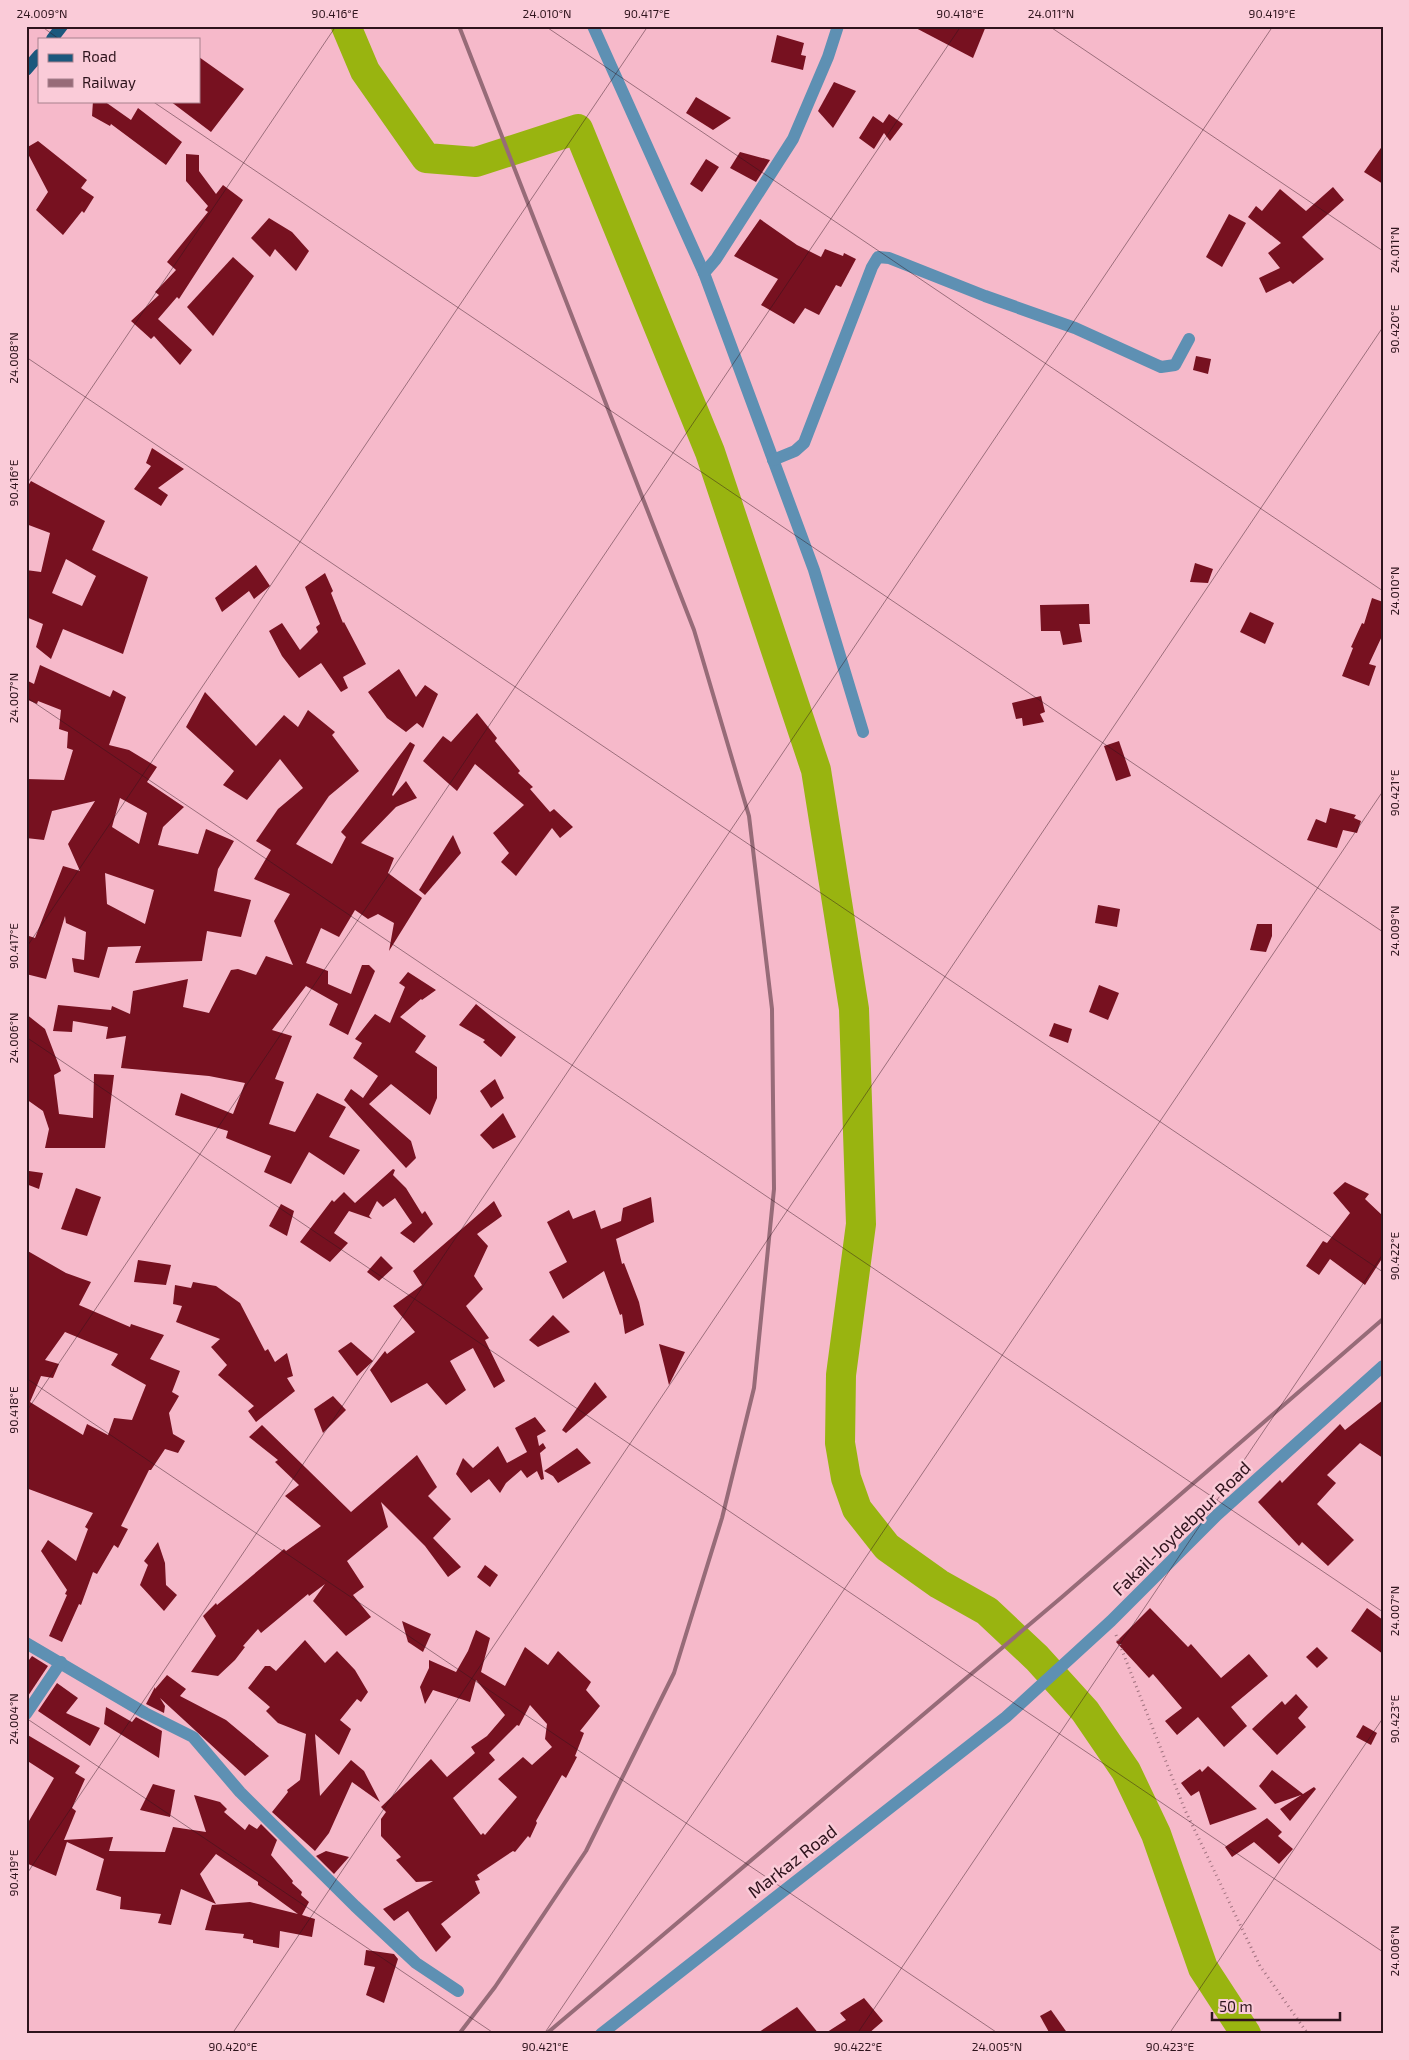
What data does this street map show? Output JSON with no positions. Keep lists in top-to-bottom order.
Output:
{
  "streets": {
    "street": ["Fakail-Joydebpur Road", "Markaz Road"]
  },
  "crossings": [
    ["Fakail-Joydebpur Road", "Markaz Road"]
  ],
  "legend": ["Road", "Railway"],
  "scale_bar": "50 m",
  "coordinates": [
    "24.009°N",
    "90.416°E",
    "24.010°N",
    "90.417°E",
    "90.418°E",
    "24.011°N",
    "90.419°E",
    "90.420°E",
    "24.008°N",
    "24.007°N",
    "90.421°E",
    "24.006°N",
    "90.422°E",
    "24.004°N",
    "90.423°E",
    "24.005°N"
  ]
}
